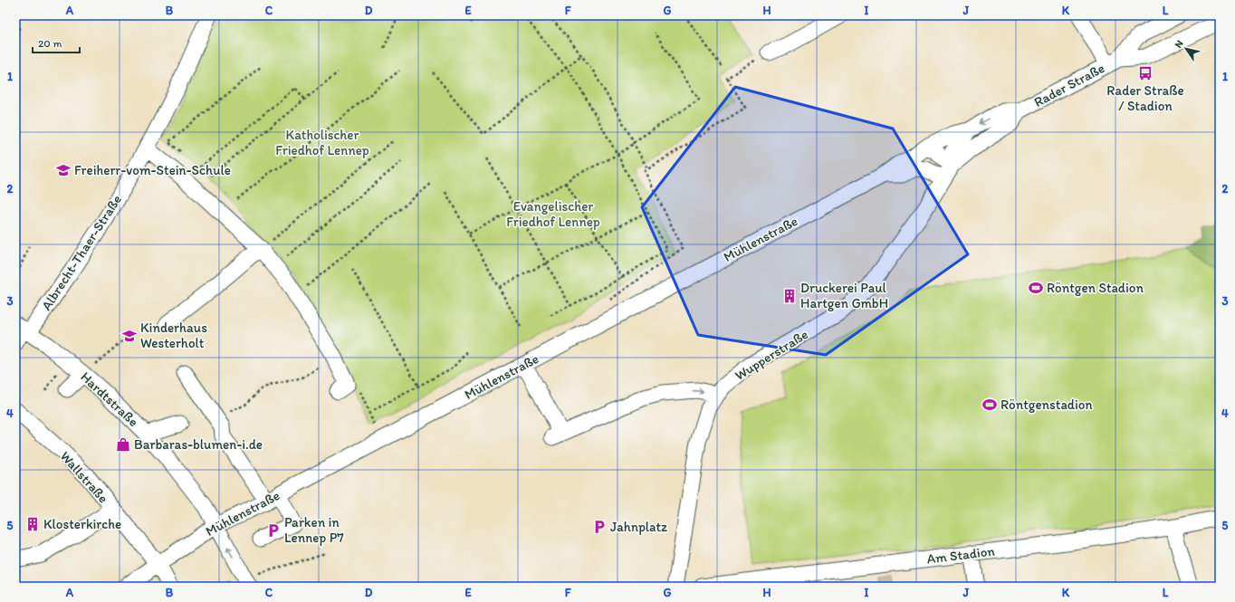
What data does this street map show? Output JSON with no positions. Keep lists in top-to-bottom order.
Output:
{
  "streets": {
    "street": [
      "Rader Straße",
      "Mühlenstraße",
      "Albrecht-Thaer-Straße",
      "Wupperstraße",
      "Hardtstraße",
      "Wallstraße",
      "Am Stadion"
    ]
  },
  "crossings": [
    ["Rader Straße", "Mühlenstraße"],
    ["Rader Straße", "Wupperstraße"],
    ["Mühlenstraße", "Wupperstraße"],
    ["Mühlenstraße", "Hardtstraße"],
    ["Mühlenstraße", "Wallstraße"],
    ["Albrecht-Thaer-Straße", "Hardtstraße"]
  ],
  "parks": ["Katholischer Friedhof Lennep", "Evangelischer Friedhof Lennep"],
  "places": {
    "bus stop": ["Rader Straße / Stadion"],
    "school or university": ["Freiherr-vom-Stein-Schule", "Kinderhaus Westerholt"],
    "sports": ["Röntgen Stadion", "Röntgenstadion"],
    "building": ["Druckerei Paul Hartgen GmbH", "Klosterkirche"],
    "shop": ["Barbaras-blumen-i.de"],
    "parking": ["Jahnplatz", "Parken in Lennep P7"]
  },
  "scale_bar": "20 m",
  "north": "top left",
  "grid": {
    "columns": [
      "A",
      "B",
      "C",
      "D",
      "E",
      "F",
      "G",
      "H",
      "I",
      "J",
      "K",
      "L"
    ],
    "rows": [
      "1",
      "2",
      "3",
      "4",
      "5"
    ]
  }
}
